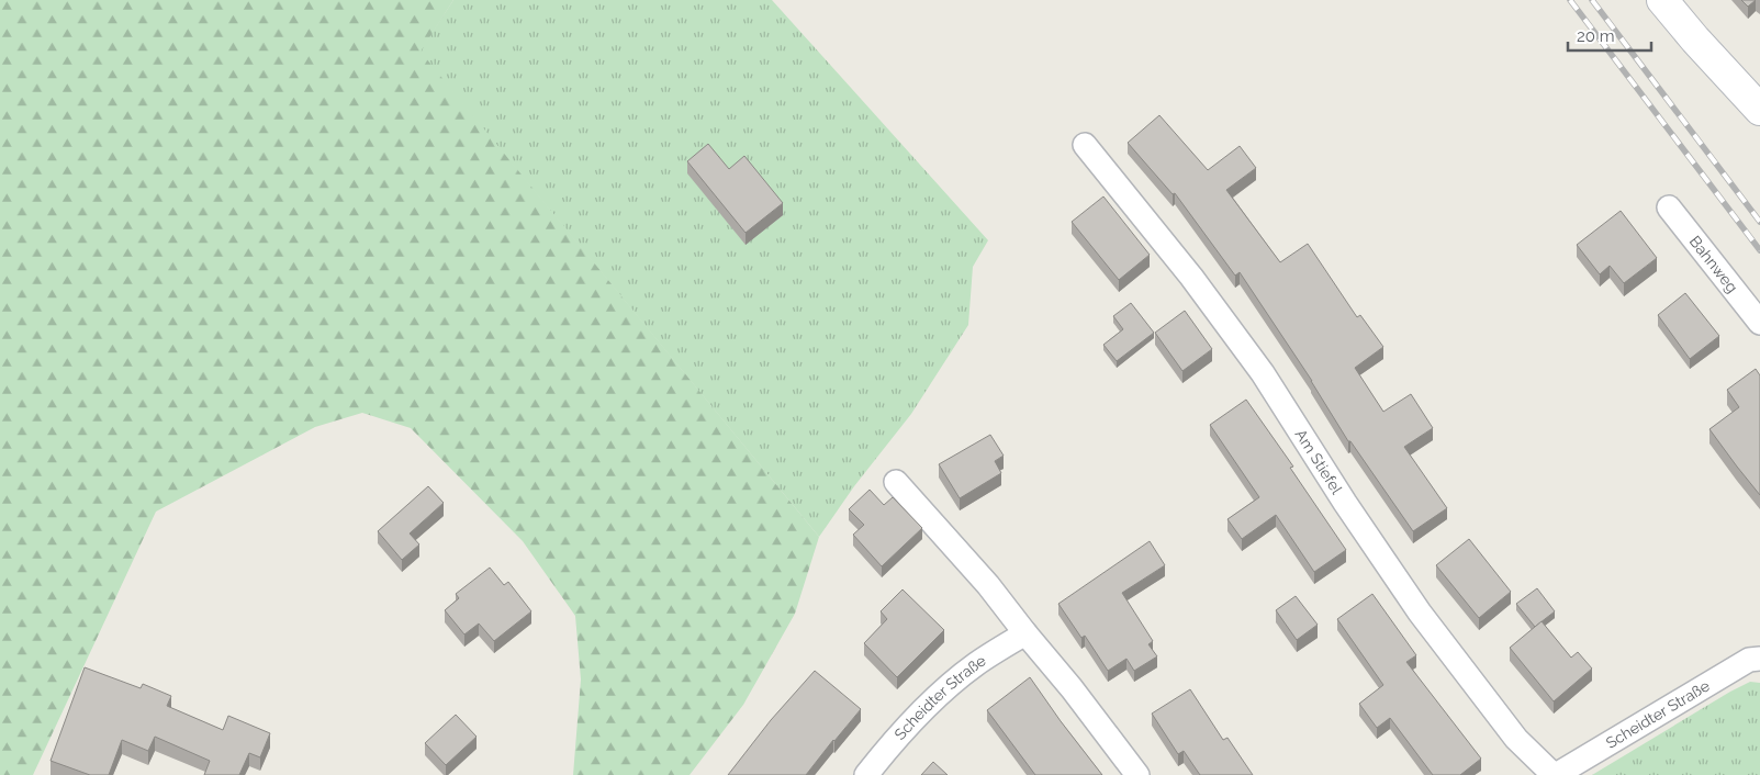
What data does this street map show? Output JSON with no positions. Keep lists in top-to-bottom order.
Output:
{
  "streets": {
    "street": ["Bahnweg", "Am Stiefel", "Scheidter Straße"]
  },
  "crossings": [
    ["Am Stiefel", "Scheidter Straße"]
  ],
  "scale_bar": "20 m"
}
